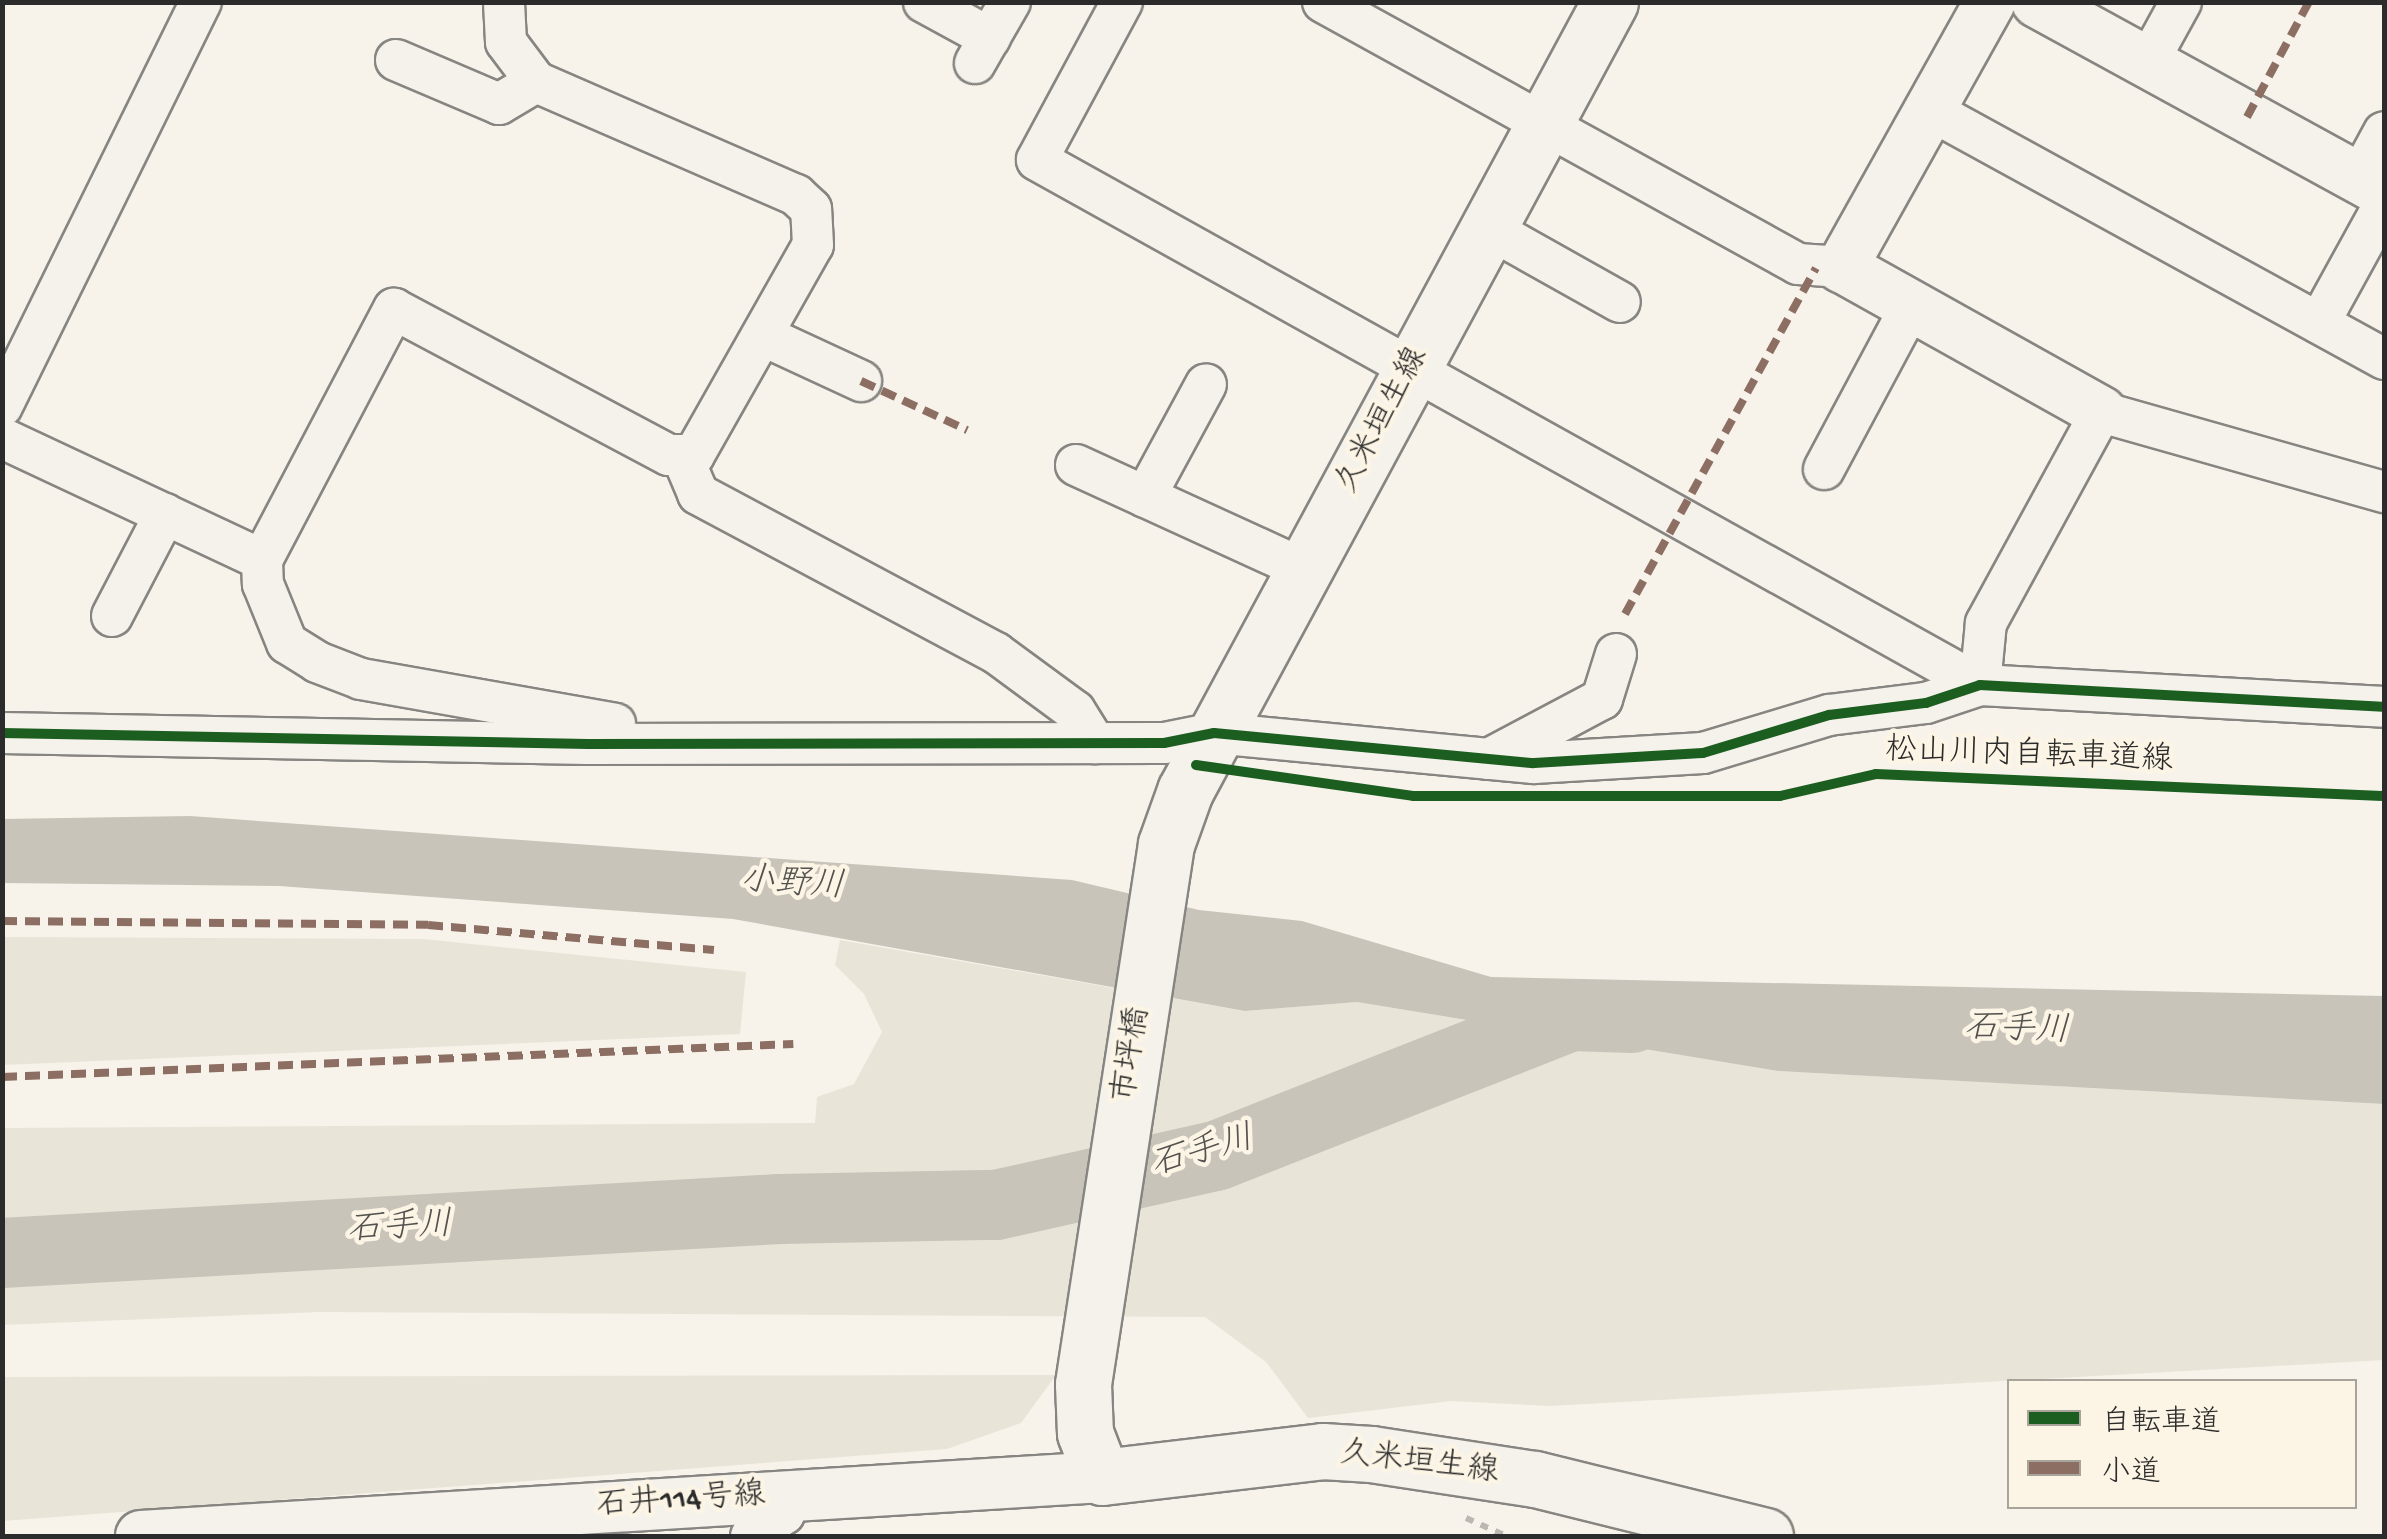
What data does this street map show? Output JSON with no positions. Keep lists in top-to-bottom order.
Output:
{
  "streets": {
    "main road": ["久米垣生線", "市坪橋"],
    "street": ["石井114号線"],
    "cycle path": ["松山川内自転車道線"]
  },
  "crossings": [
    ["久米垣生線", "市坪橋"],
    ["久米垣生線", "石井114号線"],
    ["市坪橋", "石井114号線"]
  ],
  "water": ["小野川", "石手川"],
  "legend": ["自転車道", "小道"]
}
